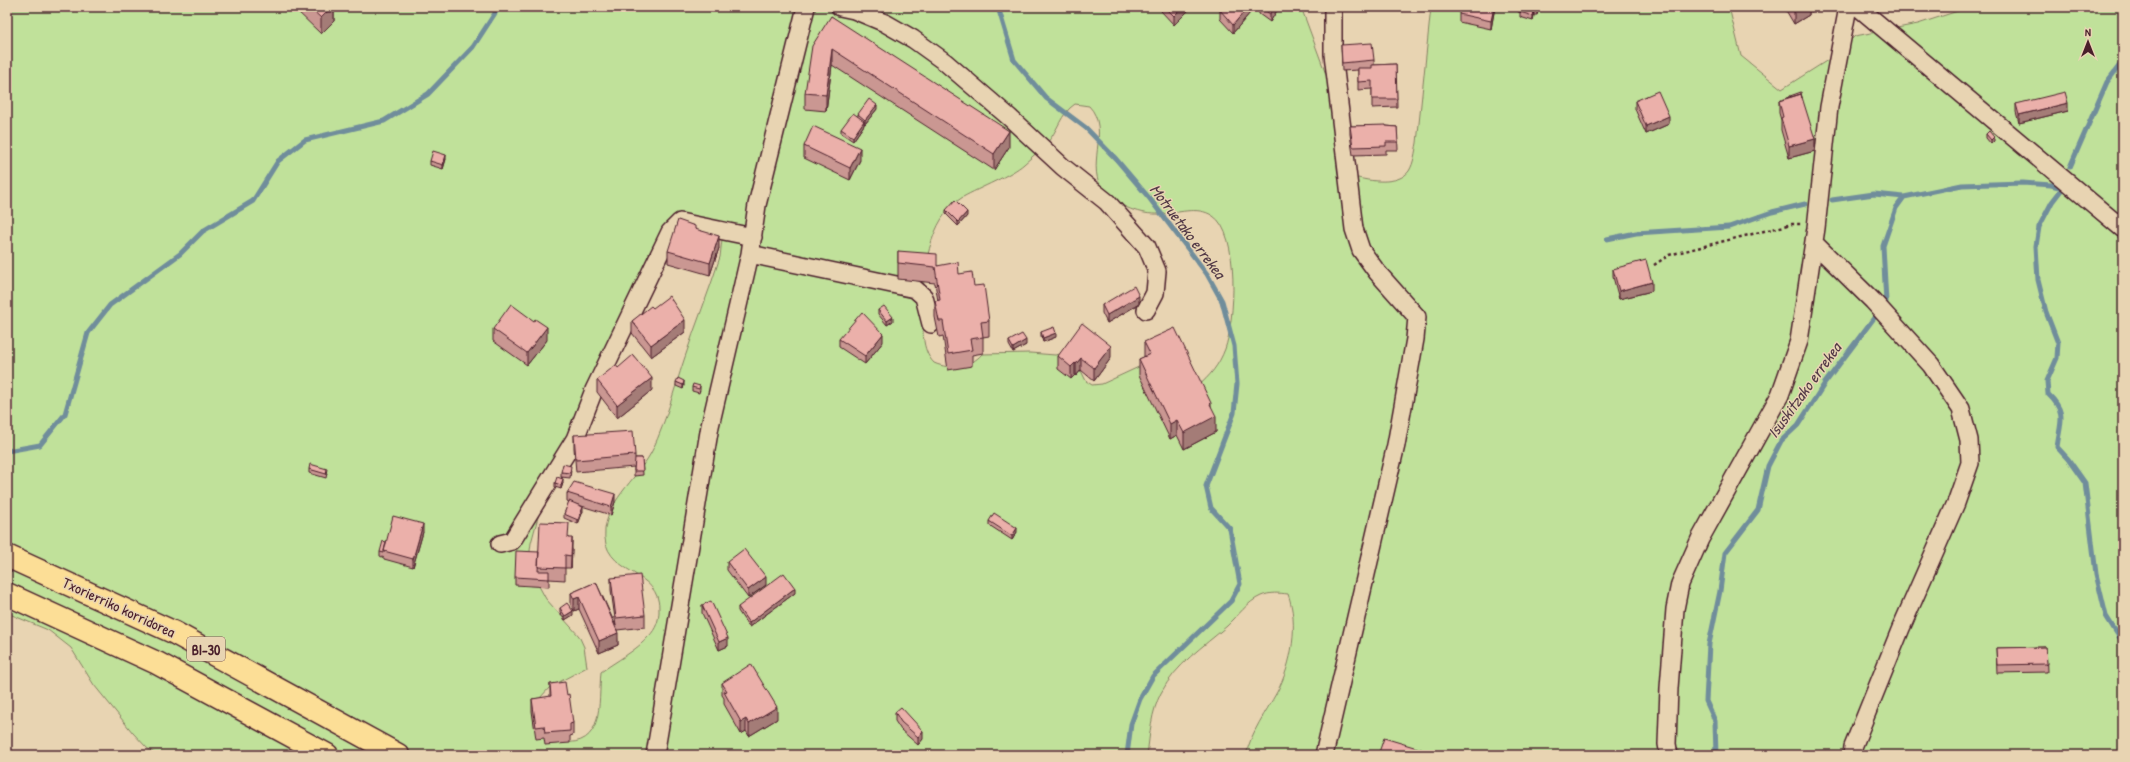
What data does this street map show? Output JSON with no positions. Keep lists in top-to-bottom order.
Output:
{
  "streets": {
    "highway": ["Txorierriko korridorea", "BI-30"]
  },
  "water": ["Motruetako errekea", "Isuskitzako errekea"],
  "north": "top"
}
